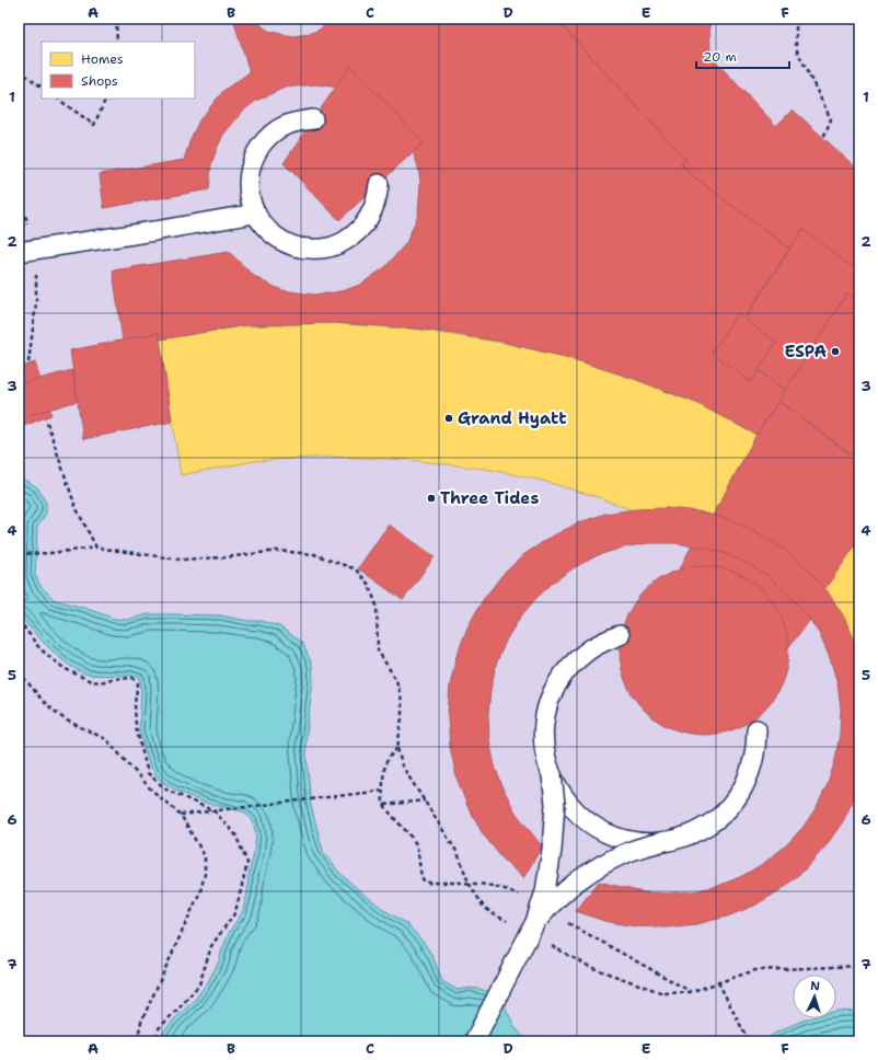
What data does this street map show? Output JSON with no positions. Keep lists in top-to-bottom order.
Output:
{
  "places": ["ESPA", "Grand Hyatt", "Three Tides"],
  "legend": ["Homes", "Shops"],
  "scale_bar": "20 m",
  "north": "top",
  "grid": {
    "columns": [
      "A",
      "B",
      "C",
      "D",
      "E",
      "F"
    ],
    "rows": [
      "1",
      "2",
      "3",
      "4",
      "5",
      "6",
      "7"
    ]
  }
}
